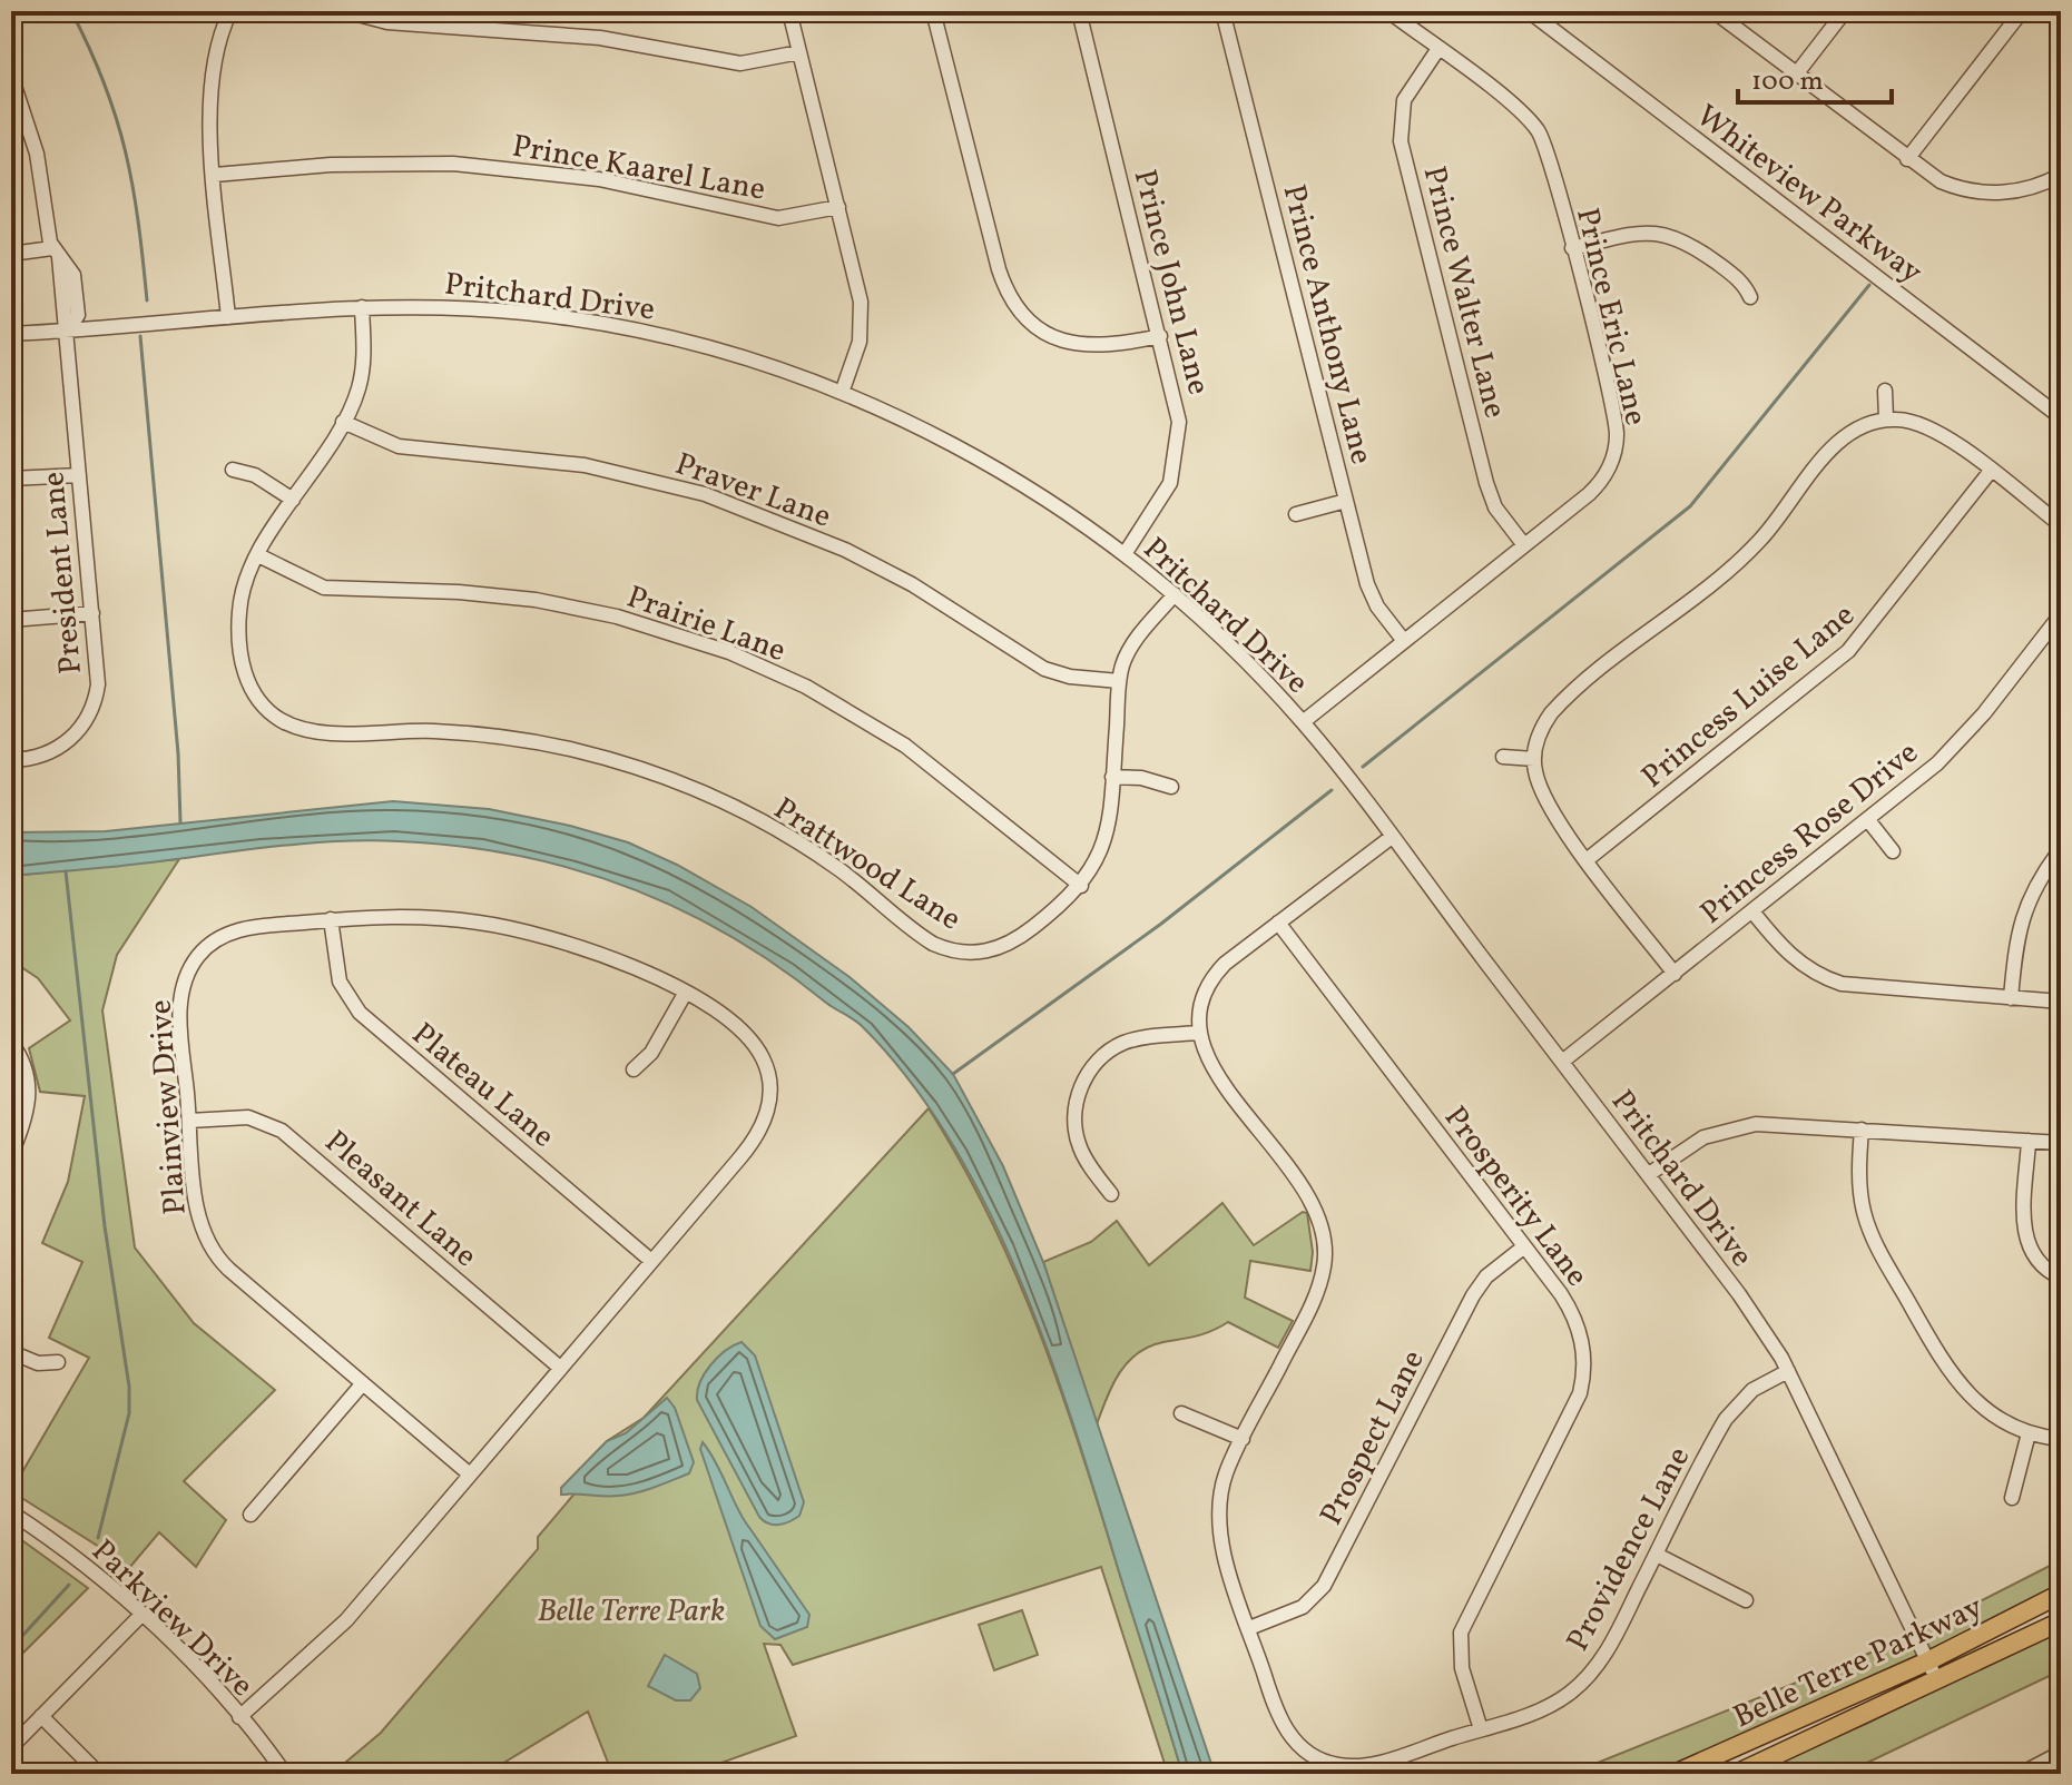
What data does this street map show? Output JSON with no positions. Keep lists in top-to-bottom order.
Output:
{
  "streets": {
    "main road": ["Belle Terre Parkway"],
    "street": [
      "Prince Kaarel Lane",
      "Whiteview Parkway",
      "Prince John Lane",
      "Prince Walter Lane",
      "Pritchard Drive",
      "Prince Eric Lane",
      "Prince Anthony Lane",
      "Praver Lane",
      "President Lane",
      "Prairie Lane",
      "Princess Luise Lane",
      "Princess Rose Drive",
      "Prattwood Lane",
      "Plateau Lane",
      "Plainview Drive",
      "Prosperity Lane",
      "Pleasant Lane",
      "Prospect Lane",
      "Providence Lane",
      "Parkview Drive"
    ]
  },
  "crossings": [
    ["Prince John Lane", "Pritchard Drive"],
    ["Prince Walter Lane", "Prince Eric Lane"],
    ["Pritchard Drive", "Prince Eric Lane"],
    ["Pritchard Drive", "President Lane"],
    ["Pritchard Drive", "Princess Rose Drive"],
    ["Pritchard Drive", "Prattwood Lane"],
    ["Pritchard Drive", "Providence Lane"],
    ["Pritchard Drive", "Belle Terre Parkway"],
    ["Prince Eric Lane", "Prince Anthony Lane"],
    ["Praver Lane", "Prattwood Lane"],
    ["Prairie Lane", "Prattwood Lane"],
    ["Plateau Lane", "Plainview Drive"],
    ["Plainview Drive", "Pleasant Lane"],
    ["Plainview Drive", "Parkview Drive"],
    ["Prosperity Lane", "Prospect Lane"],
    ["Prosperity Lane", "Providence Lane"],
    ["Prospect Lane", "Providence Lane"]
  ],
  "parks": ["Belle Terre Park"],
  "scale_bar": "100 m"
}
